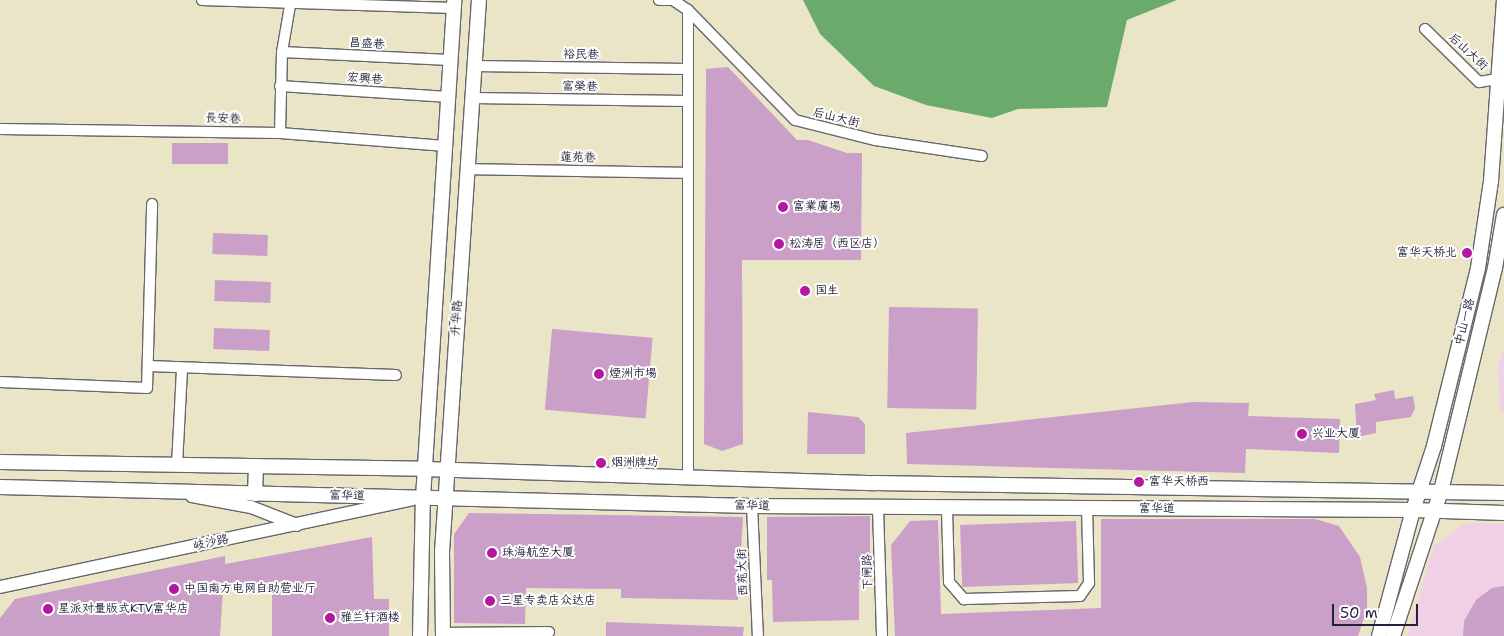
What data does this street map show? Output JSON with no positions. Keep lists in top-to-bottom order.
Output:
{
  "streets": {
    "main road": ["升华路", "中山一路", "富华道"],
    "street": [
      "昌盛巷",
      "后山大街",
      "裕民巷",
      "宏興巷",
      "富榮巷",
      "長安巷",
      "蓮苑巷",
      "岐沙路",
      "西苑大街",
      "下闸路"
    ]
  },
  "crossings": [
    ["昌盛巷", "升华路"],
    ["后山大街", "中山一路"],
    ["裕民巷", "升华路"],
    ["宏興巷", "升华路"],
    ["富榮巷", "升华路"],
    ["長安巷", "升华路"],
    ["蓮苑巷", "升华路"],
    ["升华路", "富华道"],
    ["升华路", "岐沙路"],
    ["中山一路", "富华道"],
    ["富华道", "岐沙路"],
    ["富华道", "西苑大街"],
    ["富华道", "下闸路"]
  ],
  "places": [
    "富業廣場",
    "松涛居（西区店）",
    "富华天桥北",
    "国生",
    "煙洲市場",
    "兴业大厦",
    "烟洲牌坊",
    "富华天桥西",
    "珠海航空大厦",
    "中国南方电网自助营业厅",
    "三星专卖店众达店",
    "星派对量版式KTV富华店",
    "雅兰轩酒楼"
  ],
  "scale_bar": "50 m"
}
